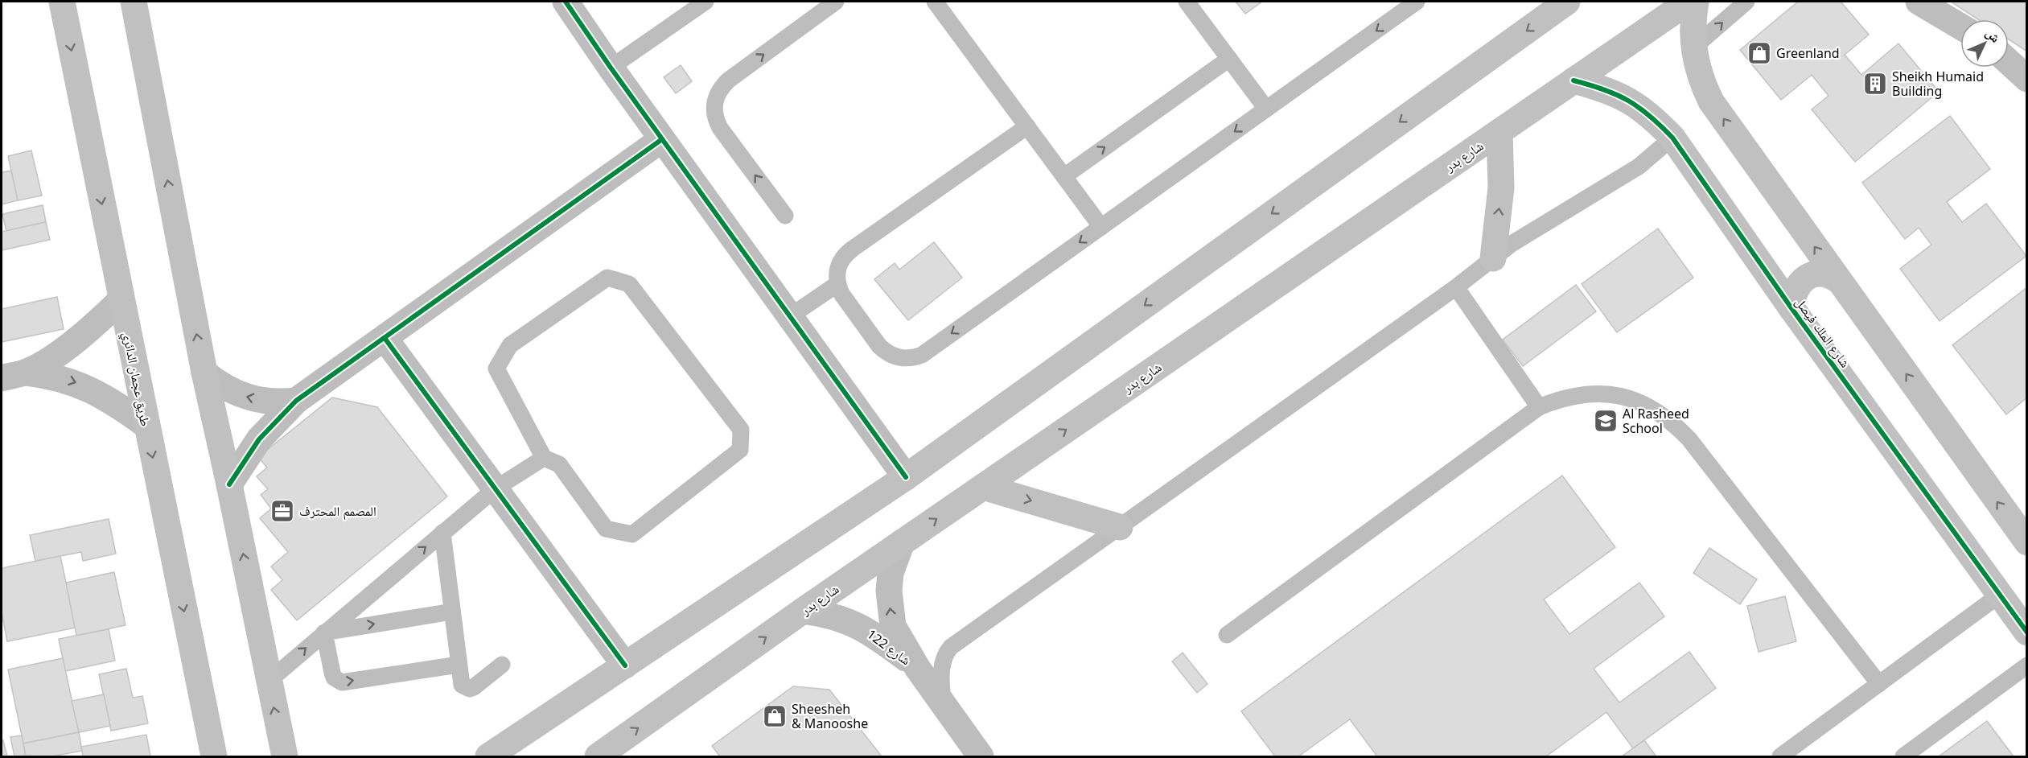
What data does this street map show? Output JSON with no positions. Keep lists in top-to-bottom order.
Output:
{
  "streets": {
    "main road": ["شارع بدر", "شارع الملك فيصل", "طريق عجمان الدائري"],
    "street": ["شارع 122"]
  },
  "crossings": [
    ["شارع بدر", "شارع الملك فيصل"],
    ["شارع بدر", "شارع 122"]
  ],
  "places": {
    "shop": ["Greenland", "Sheesheh & Manooshe"],
    "building": ["Sheikh Humaid Building"],
    "school or university": ["Al Rasheed School"],
    "office": ["المصمم المحترف"]
  },
  "north": "top right"
}
